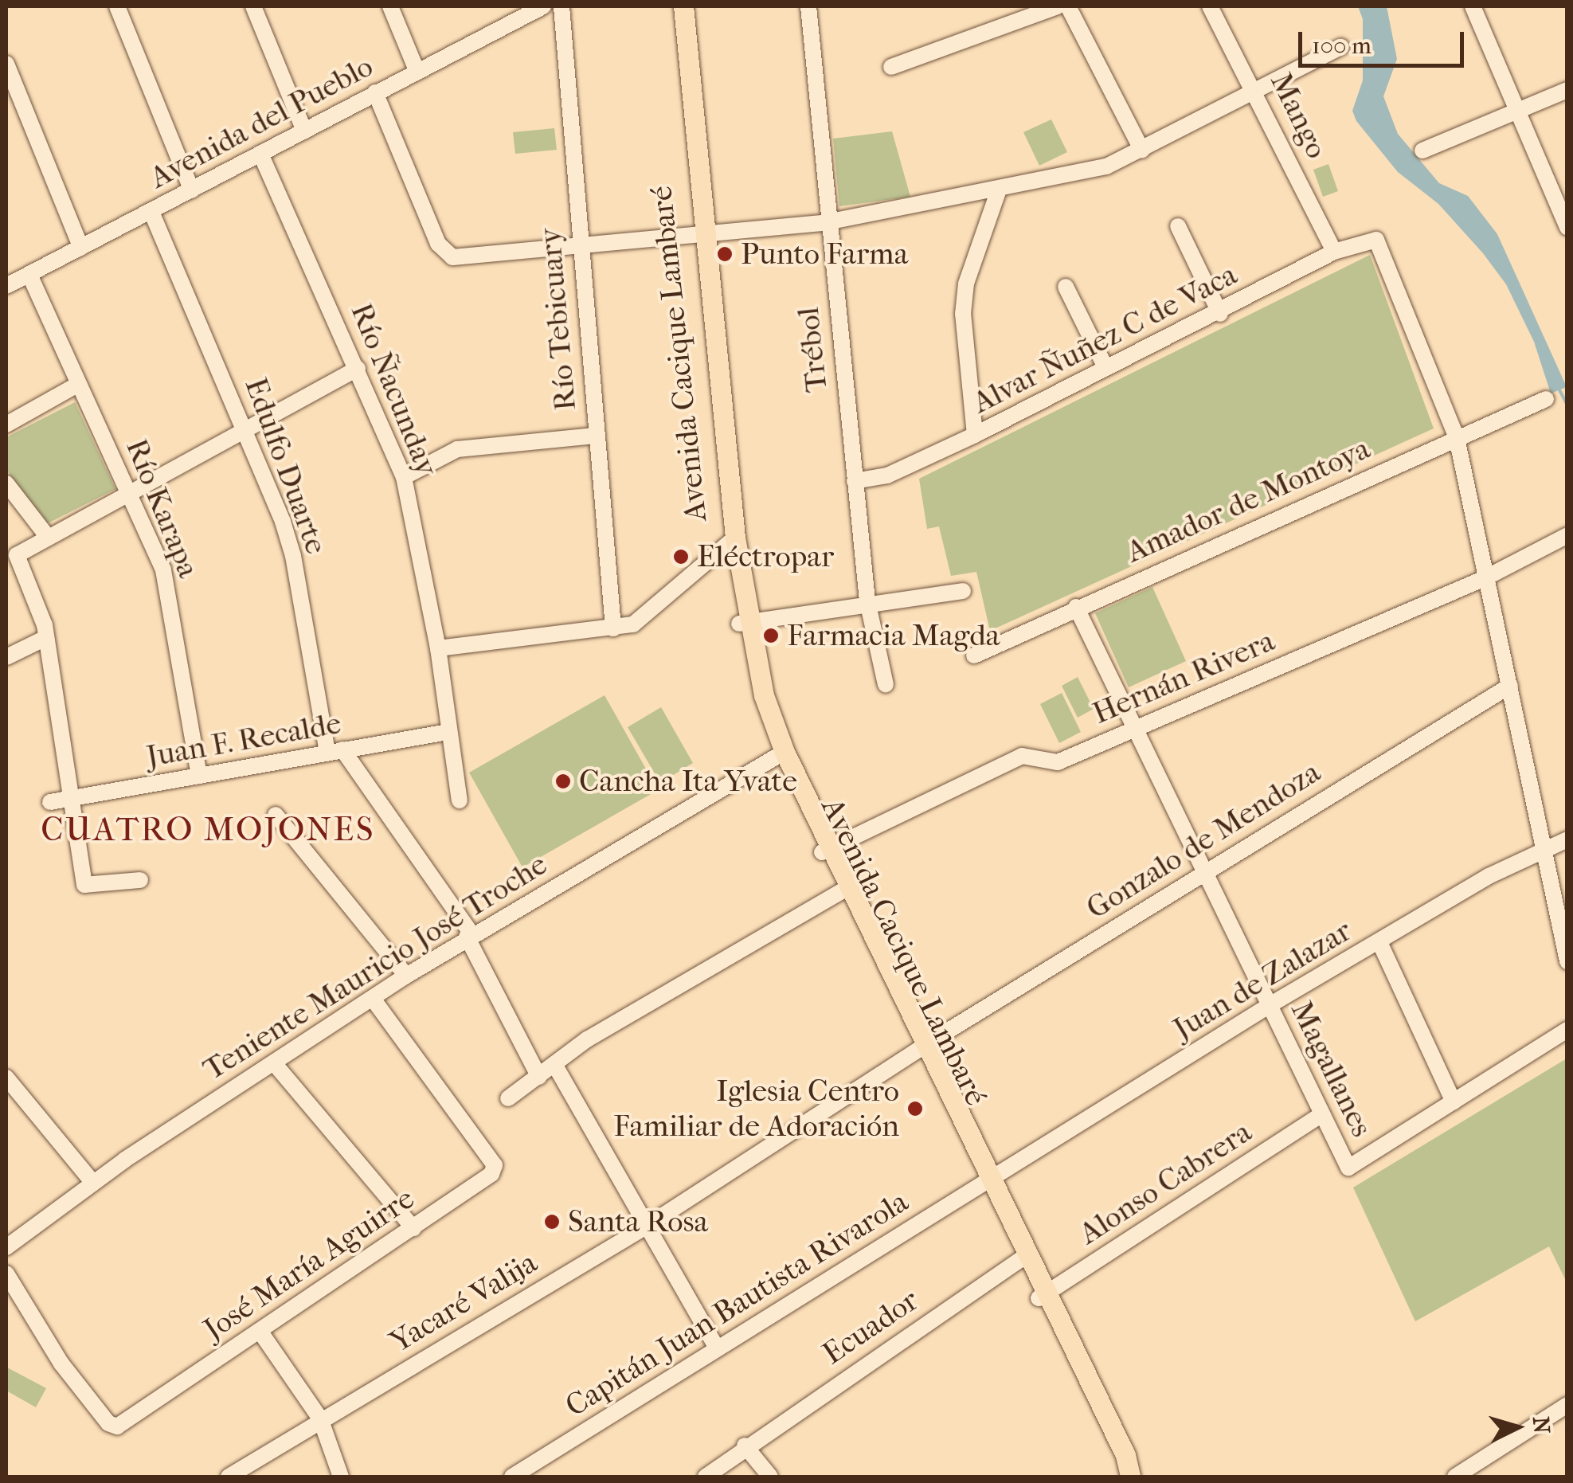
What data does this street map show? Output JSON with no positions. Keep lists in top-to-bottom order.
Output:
{
  "streets": {
    "main road": ["Avenida Cacique Lambaré"],
    "street": [
      "Mango",
      "Avenida del Pueblo",
      "Río Tebicuary",
      "Alvar Ñuñez C de Vaca",
      "Trébol",
      "Río Ñacunday",
      "Edulfo Duarte",
      "Amador de Montoya",
      "Río Karapa",
      "Hernán Rivera",
      "Juan F. Recalde",
      "Gonzalo de Mendoza",
      "Teniente Mauricio José Troche",
      "Juan de Zalazar",
      "Magallanes",
      "Alonso Cabrera",
      "José María Aguirre",
      "Yacaré Valija",
      "Capitán Juan Bautista Rivarola",
      "Ecuador"
    ]
  },
  "crossings": [
    ["Mango", "Alvar Ñuñez C de Vaca"],
    ["Avenida del Pueblo", "Río Ñacunday"],
    ["Avenida del Pueblo", "Edulfo Duarte"],
    ["Avenida del Pueblo", "Río Karapa"],
    ["Alvar Ñuñez C de Vaca", "Trébol"],
    ["Alvar Ñuñez C de Vaca", "Amador de Montoya"],
    ["Avenida Cacique Lambaré", "Hernán Rivera"],
    ["Avenida Cacique Lambaré", "Gonzalo de Mendoza"],
    ["Avenida Cacique Lambaré", "Teniente Mauricio José Troche"],
    ["Avenida Cacique Lambaré", "Juan de Zalazar"],
    ["Avenida Cacique Lambaré", "Alonso Cabrera"],
    ["Avenida Cacique Lambaré", "Yacaré Valija"],
    ["Avenida Cacique Lambaré", "Capitán Juan Bautista Rivarola"],
    ["Avenida Cacique Lambaré", "Ecuador"],
    ["Río Ñacunday", "Juan F. Recalde"],
    ["Edulfo Duarte", "Juan F. Recalde"],
    ["Edulfo Duarte", "Teniente Mauricio José Troche"],
    ["Amador de Montoya", "Magallanes"],
    ["Río Karapa", "Juan F. Recalde"],
    ["Hernán Rivera", "Magallanes"],
    ["Gonzalo de Mendoza", "Magallanes"],
    ["Gonzalo de Mendoza", "Yacaré Valija"],
    ["Teniente Mauricio José Troche", "José María Aguirre"],
    ["Juan de Zalazar", "Magallanes"],
    ["Juan de Zalazar", "Capitán Juan Bautista Rivarola"],
    ["Magallanes", "Alonso Cabrera"]
  ],
  "districts": ["CUATRO MOJONES"],
  "places": [
    "Punto Farma",
    "Eléctropar",
    "Farmacia Magda",
    "Cancha Ita Yvate",
    "Iglesia Centro Familiar de Adoración",
    "Santa Rosa"
  ],
  "scale_bar": "100 m",
  "north": "right"
}
